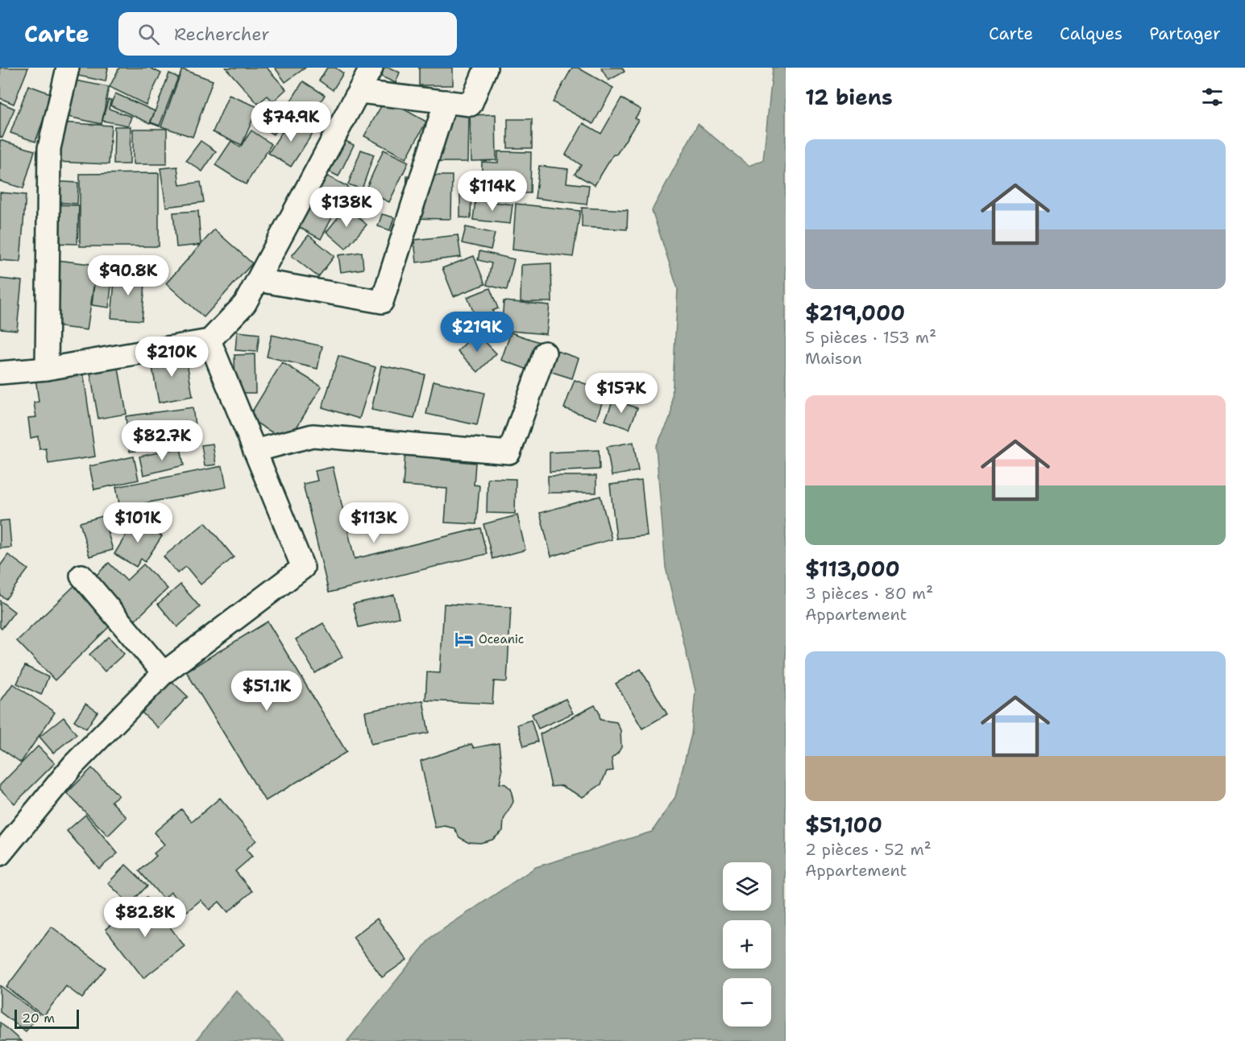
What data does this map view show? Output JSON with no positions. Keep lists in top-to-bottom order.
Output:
{
  "places": {
    "hotel": ["Oceanic"]
  },
  "scale_bar": "20 m",
  "page": {
    "header": "Carte",
    "search": "Rechercher",
    "nav": ["Carte", "Calques", "Partager"],
    "heading": "12 biens",
    "price": [
      "$74.9K",
      "$114K",
      "$138K",
      "$90.8K",
      "$219K",
      "$210K",
      "$157K",
      "$82.7K",
      "$101K",
      "$113K",
      "$51.1K",
      "$82.8K"
    ],
    "list": [
      {
        "name": "$219,000",
        "note": "5 pièces · 153 m² · Maison"
      },
      {
        "name": "$113,000",
        "note": "3 pièces · 80 m² · Appartement"
      },
      {
        "name": "$51,100",
        "note": "2 pièces · 52 m² · Appartement"
      }
    ],
    "map_buttons": ["+", "−"],
    "scale": "20 m"
  }
}
